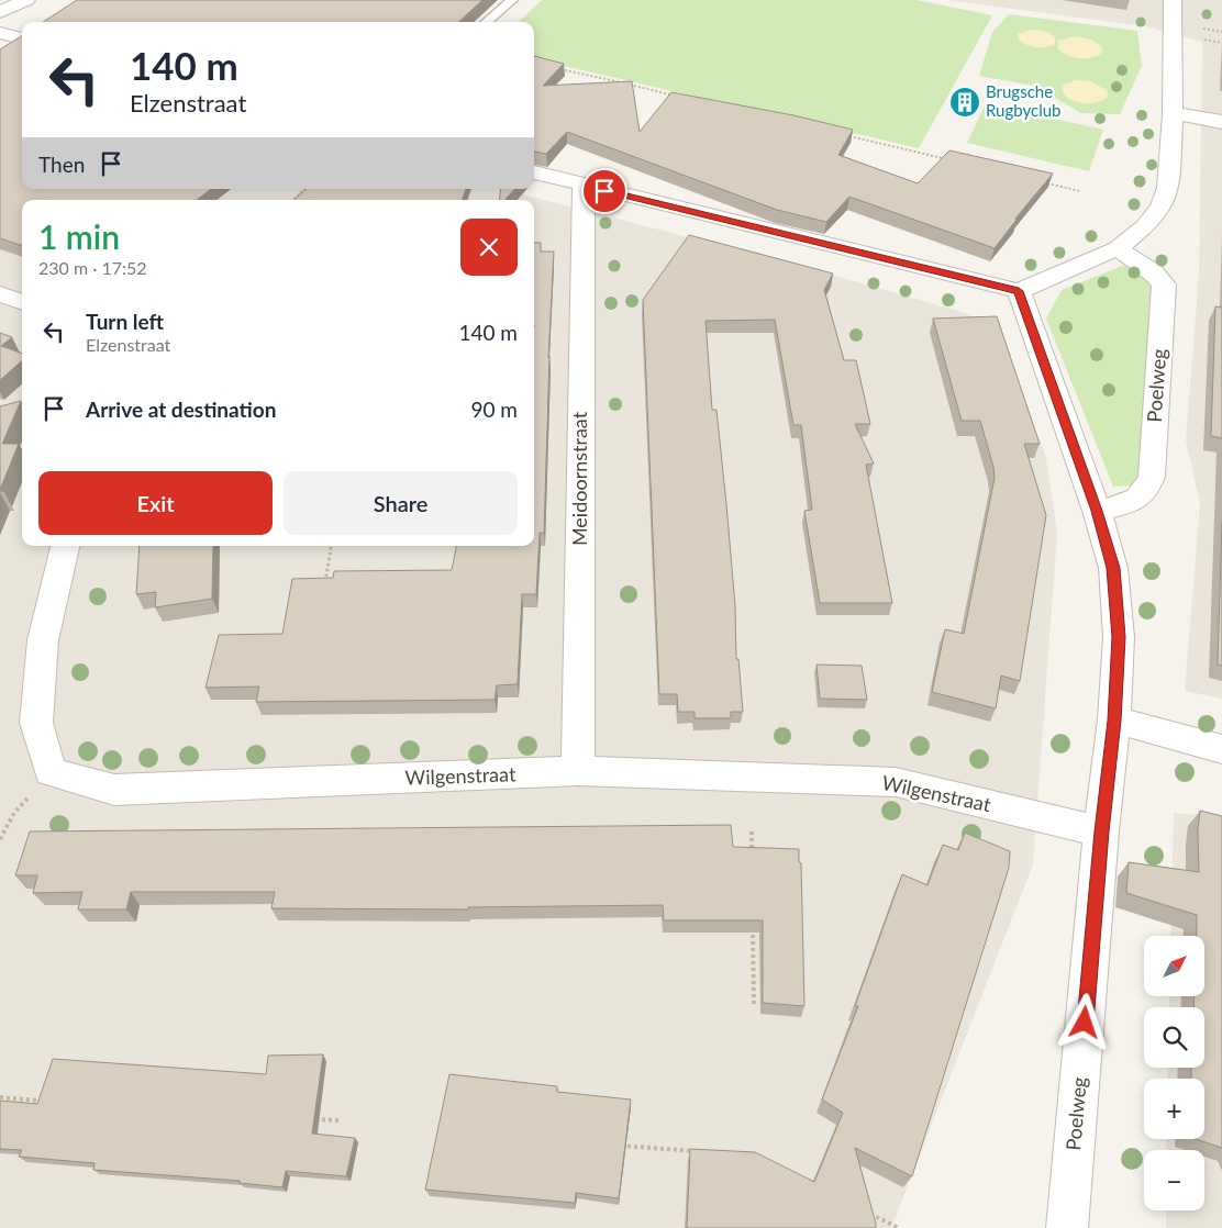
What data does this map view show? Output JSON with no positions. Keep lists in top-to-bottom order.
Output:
{
  "streets": {
    "street": ["Poelweg", "Meidoornstraat", "Wilgenstraat"]
  },
  "crossings": [
    ["Poelweg", "Wilgenstraat"],
    ["Meidoornstraat", "Wilgenstraat"]
  ],
  "places": {
    "building": ["Brugsche Rugbyclub"]
  },
  "north": "top right",
  "page": {
    "turn": ["140 m", "Elzenstraat"],
    "then": "Then",
    "heading": ["1 min", "230 m · 17:52"],
    "list": [
      {
        "name": "Turn left",
        "note": "Elzenstraat",
        "value": "140 m"
      },
      {
        "name": "Arrive at destination",
        "value": "90 m"
      }
    ],
    "buttons": ["Exit", "Share"],
    "map_buttons": ["+", "−"]
  }
}
